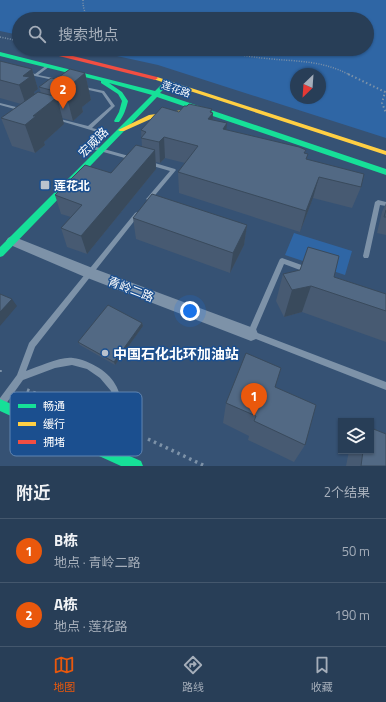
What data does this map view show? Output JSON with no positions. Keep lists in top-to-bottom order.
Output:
{
  "streets": {
    "main road": ["莲花路", "宏威路"],
    "street": ["青岭二路"]
  },
  "crossings": [
    ["莲花路", "宏威路"],
    ["宏威路", "青岭二路"]
  ],
  "places": {
    "transit": ["莲花北"],
    "other": ["中国石化北环加油站"]
  },
  "legend": ["畅通", "缓行", "拥堵"],
  "north": "bottom left",
  "page": {
    "search": "搜索地点",
    "pins": ["2", "1"],
    "heading": ["附近", "2个结果"],
    "list": [
      {
        "mark": "1",
        "name": "B栋",
        "note": "地点 · 青岭二路",
        "value": "50 m"
      },
      {
        "mark": "2",
        "name": "A栋",
        "note": "地点 · 莲花路",
        "value": "190 m"
      }
    ],
    "nav": ["地图", "路线", "收藏"]
  }
}
